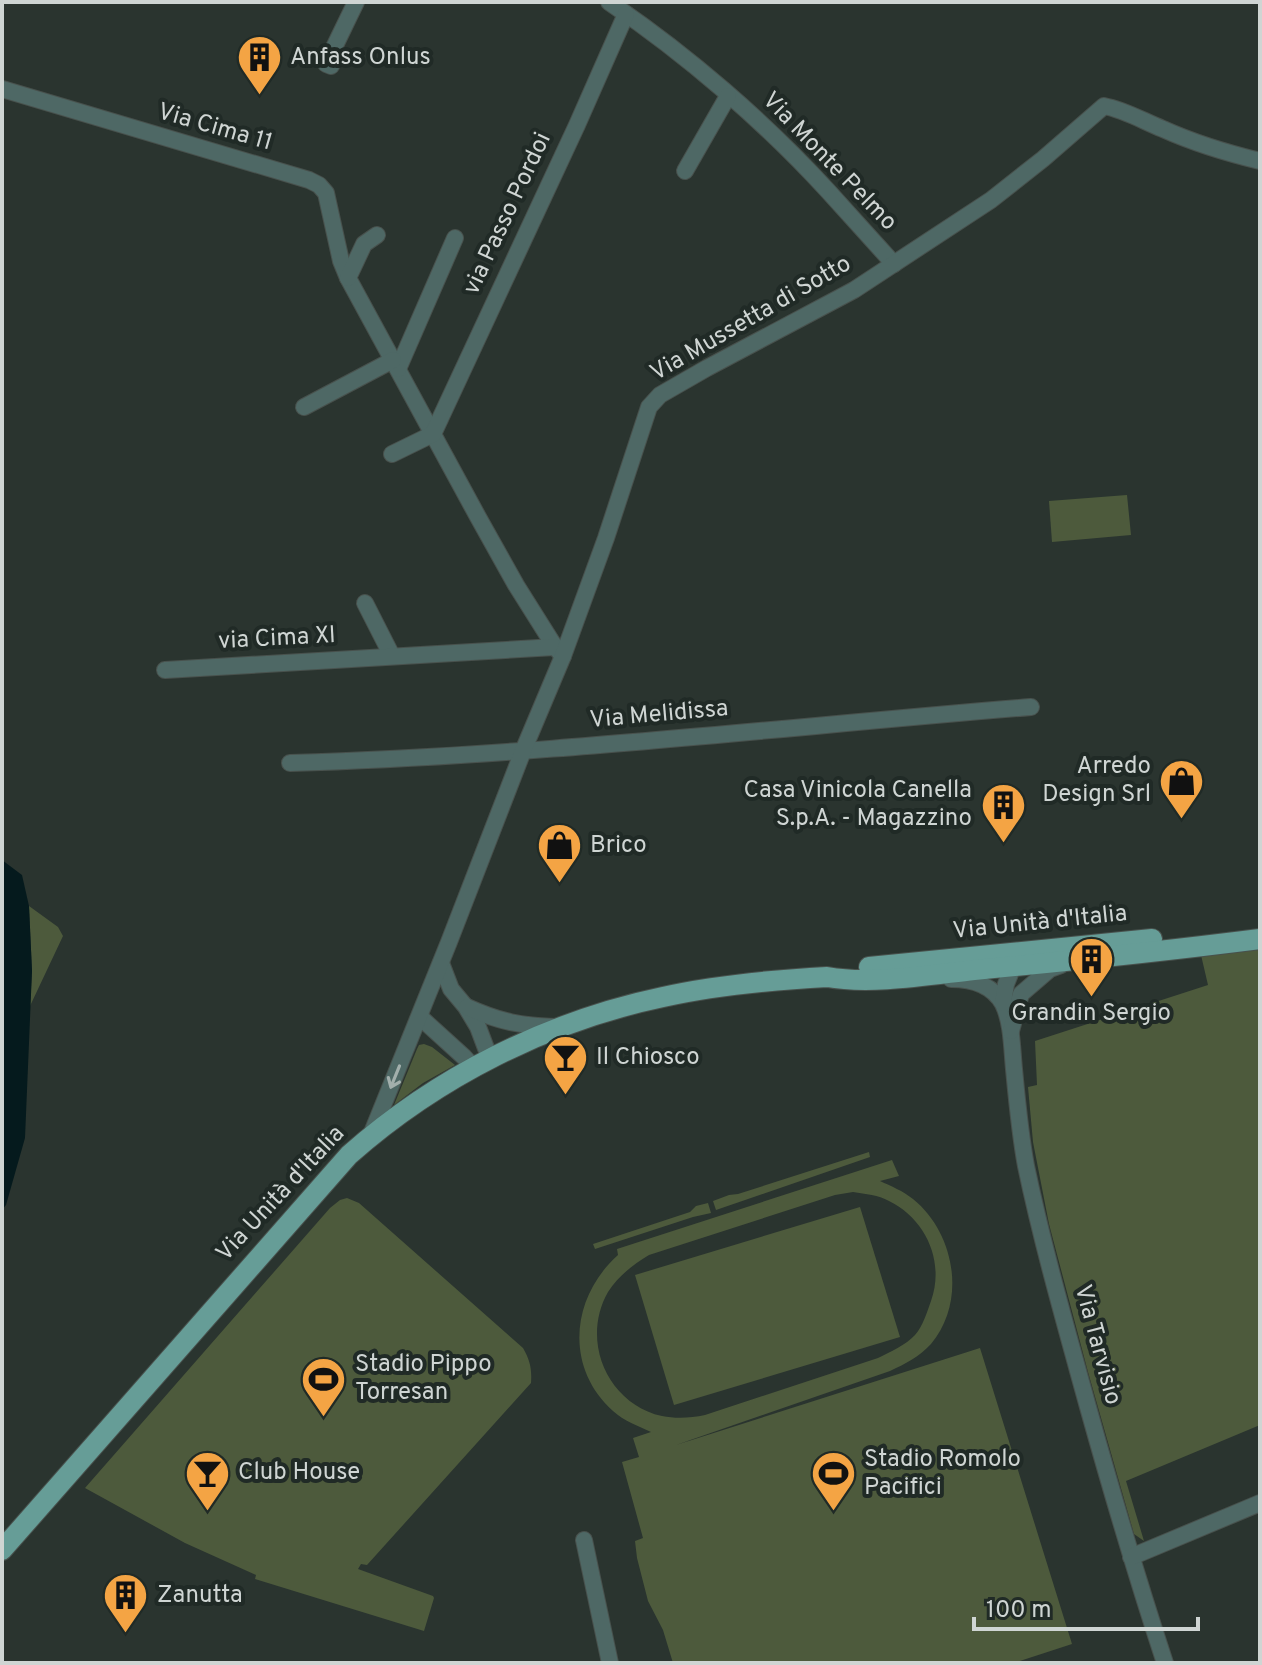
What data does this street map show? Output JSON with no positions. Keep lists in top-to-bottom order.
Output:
{
  "streets": {
    "main road": ["Via Unità d'Italia"],
    "street": [
      "Via Cima 11",
      "Via Monte Pelmo",
      "via Passo Pordoi",
      "Via Mussetta di Sotto",
      "via Cima XI",
      "Via Melidissa",
      "Via Tarvisio"
    ]
  },
  "crossings": [
    ["Via Cima 11", "via Passo Pordoi"],
    ["Via Cima 11", "Via Mussetta di Sotto"],
    ["Via Cima 11", "via Cima XI"],
    ["Via Monte Pelmo", "via Passo Pordoi"],
    ["Via Monte Pelmo", "Via Mussetta di Sotto"],
    ["Via Mussetta di Sotto", "via Cima XI"],
    ["Via Mussetta di Sotto", "Via Melidissa"],
    ["Via Mussetta di Sotto", "Via Unità d'Italia"],
    ["Via Unità d'Italia", "Via Tarvisio"]
  ],
  "places": {
    "building": [
      "Anfass Onlus",
      "Casa Vinicola Canella S.p.A. - Magazzino",
      "Grandin Sergio",
      "Zanutta"
    ],
    "shop": ["Arredo Design Srl", "Brico"],
    "bar": ["Il Chiosco", "Club House"],
    "sports": ["Stadio Pippo Torresan", "Stadio Romolo Pacifici"]
  },
  "scale_bar": "100 m"
}
